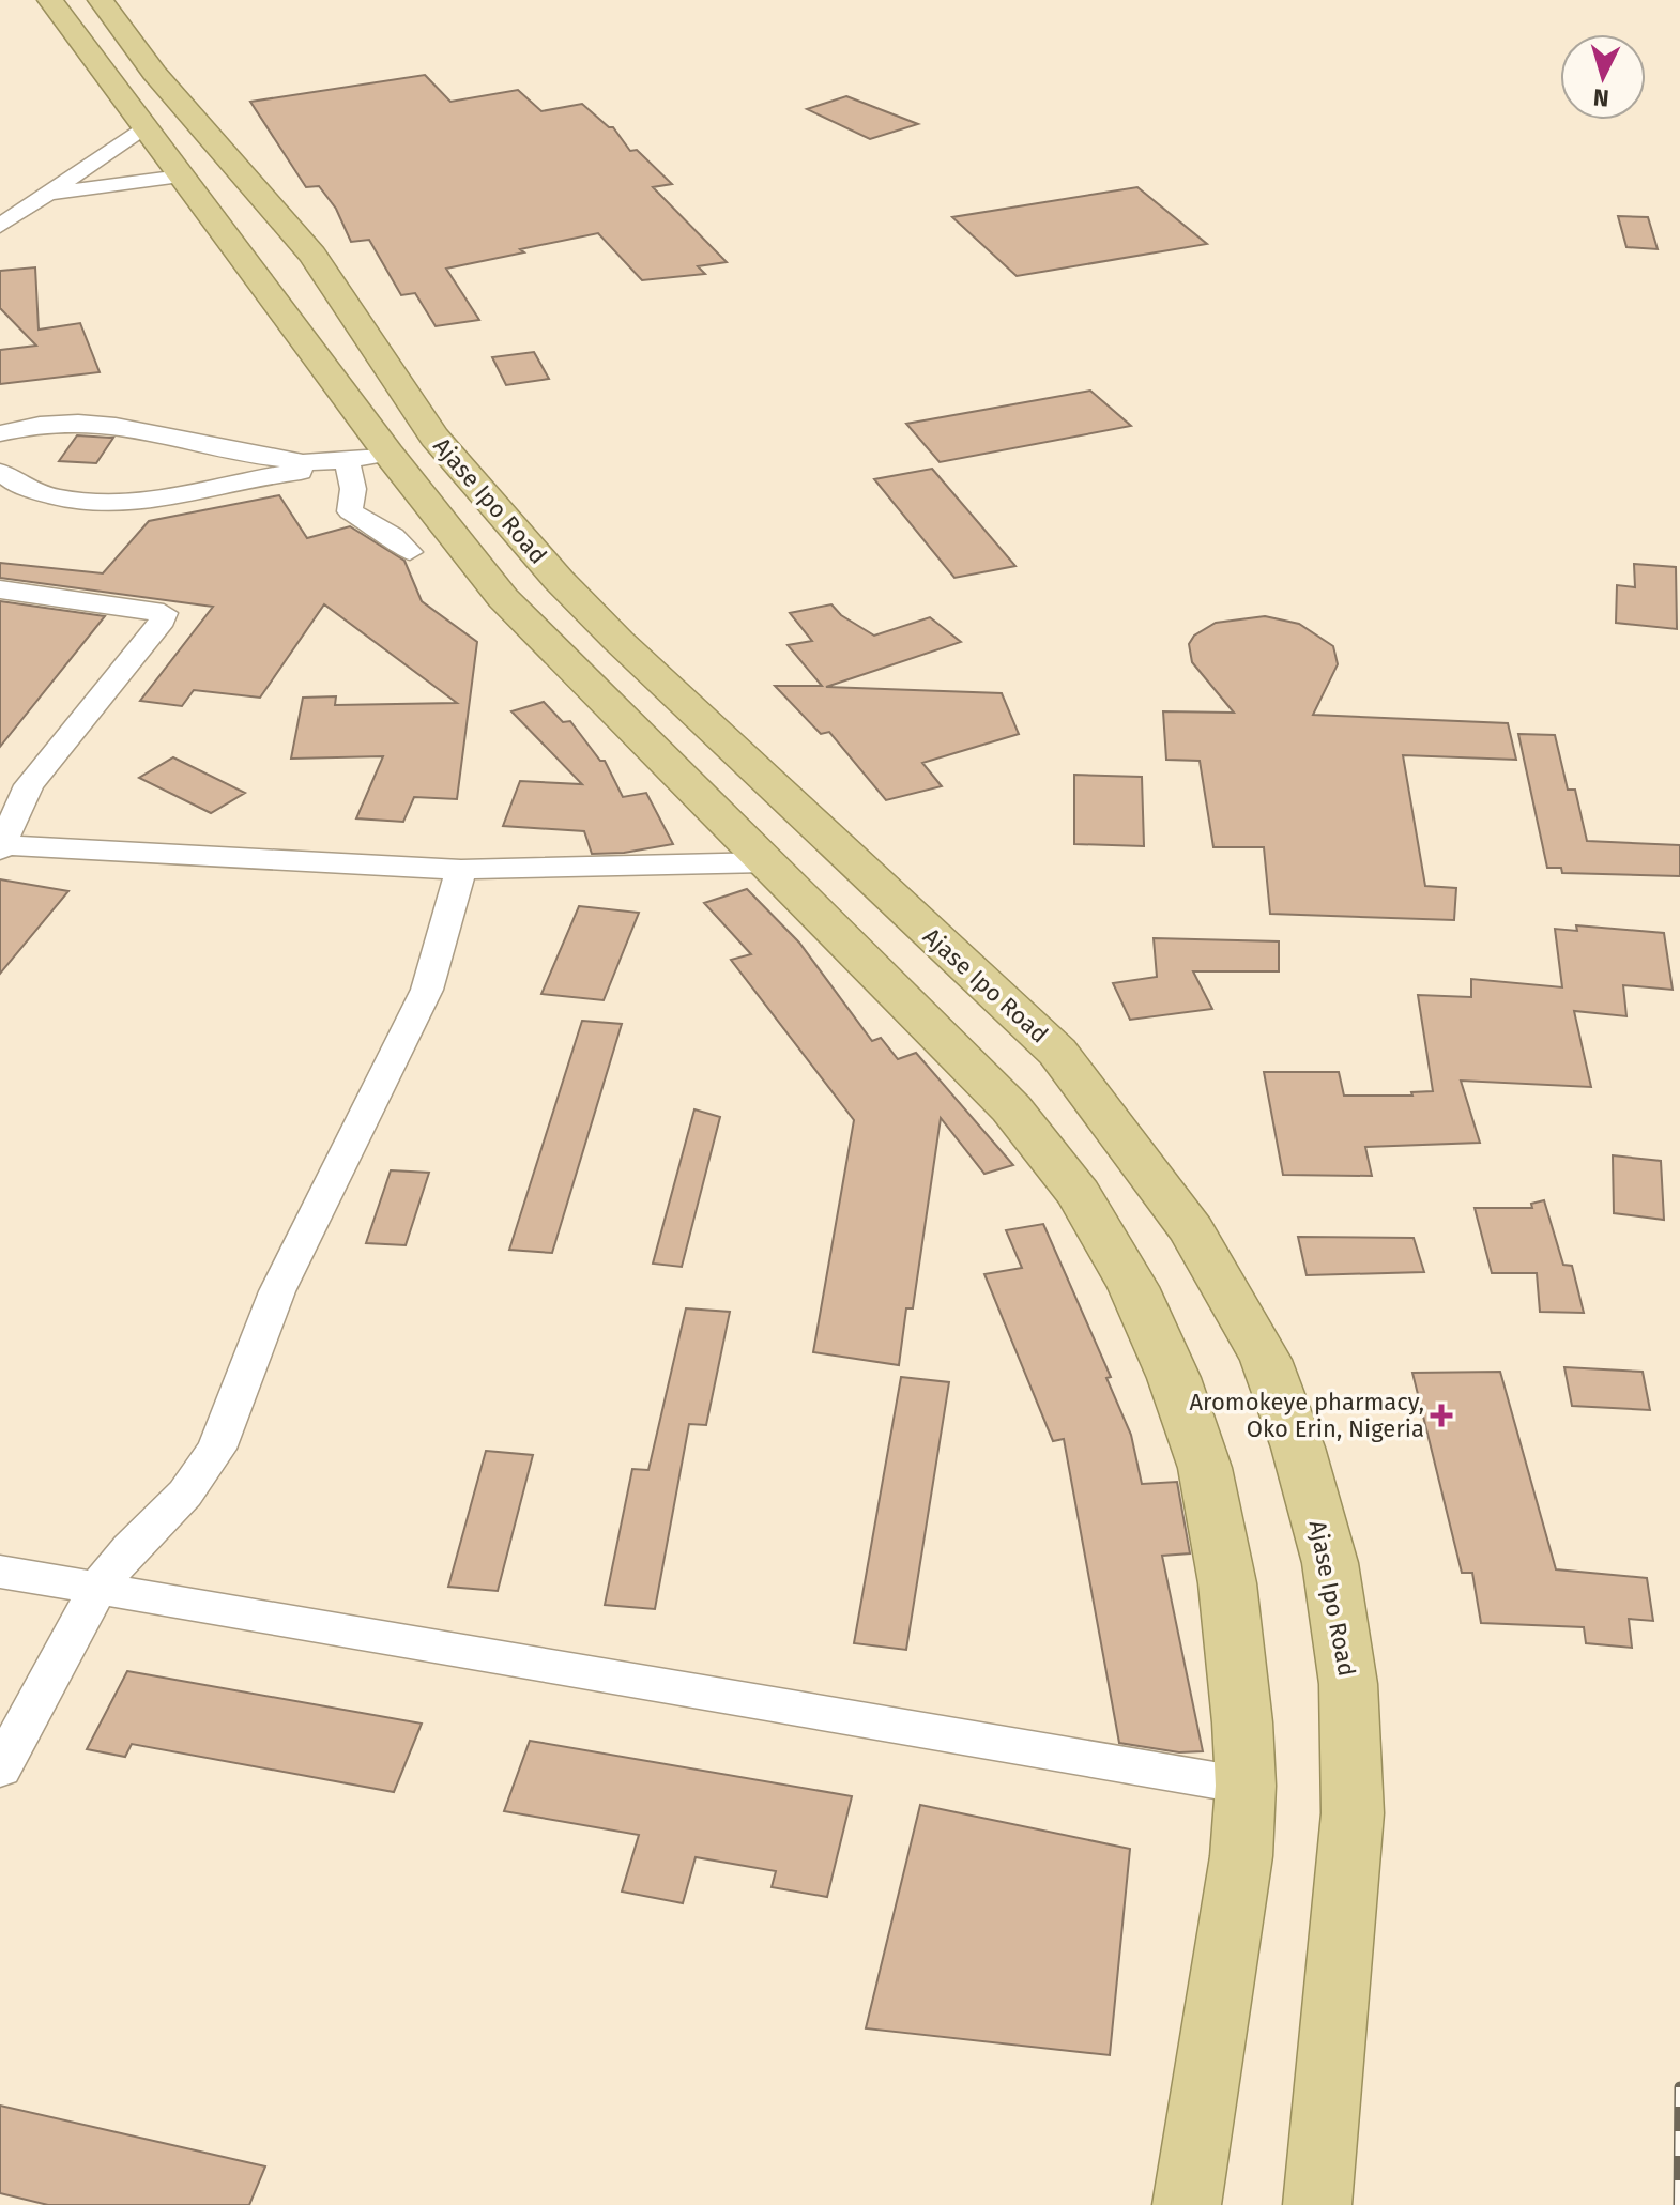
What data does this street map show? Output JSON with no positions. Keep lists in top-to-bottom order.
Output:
{
  "streets": {
    "highway": ["Ajase Ipo Road"]
  },
  "places": {
    "health": ["Aromokeye pharmacy, Oko Erin, Nigeria"]
  },
  "north": "bottom"
}
